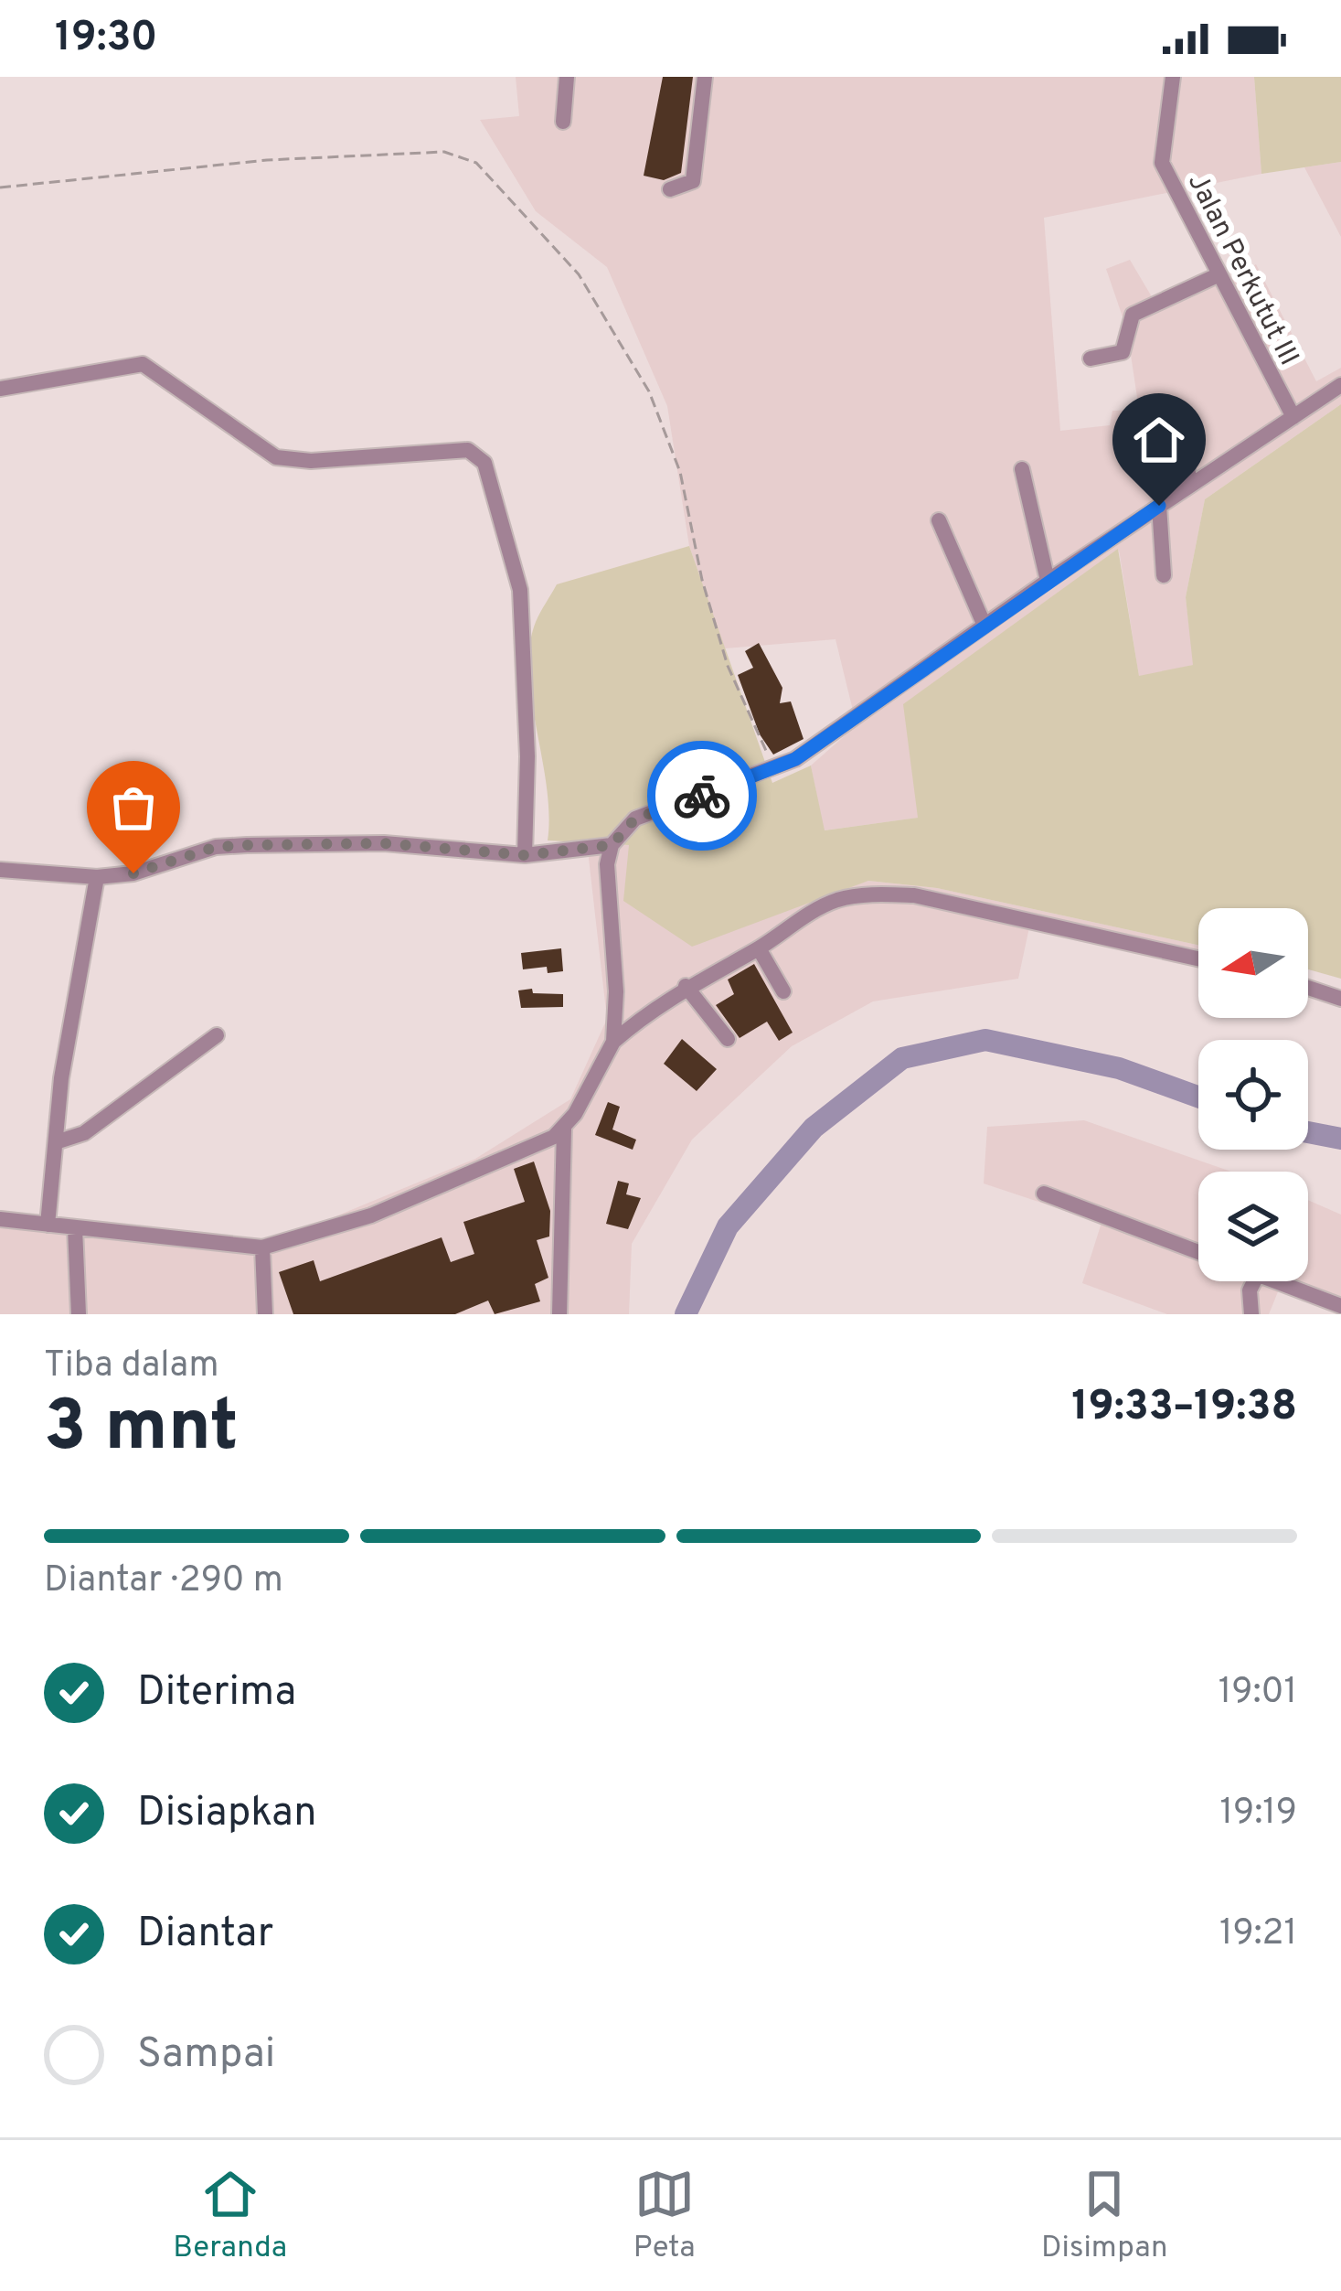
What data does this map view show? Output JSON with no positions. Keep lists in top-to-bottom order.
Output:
{
  "streets": {
    "street": ["Jalan Perkutut III"]
  },
  "north": "left",
  "page": {
    "status": "19:30",
    "heading": ["3 mnt", "Tiba dalam", "19:33–19:38"],
    "bar": "Diantar · 290 m",
    "list": [
      ["Diterima", "19:01"],
      ["Disiapkan", "19:19"],
      ["Diantar", "19:21"],
      "Sampai"
    ],
    "tabs": ["Beranda", "Peta", "Disimpan"]
  }
}
